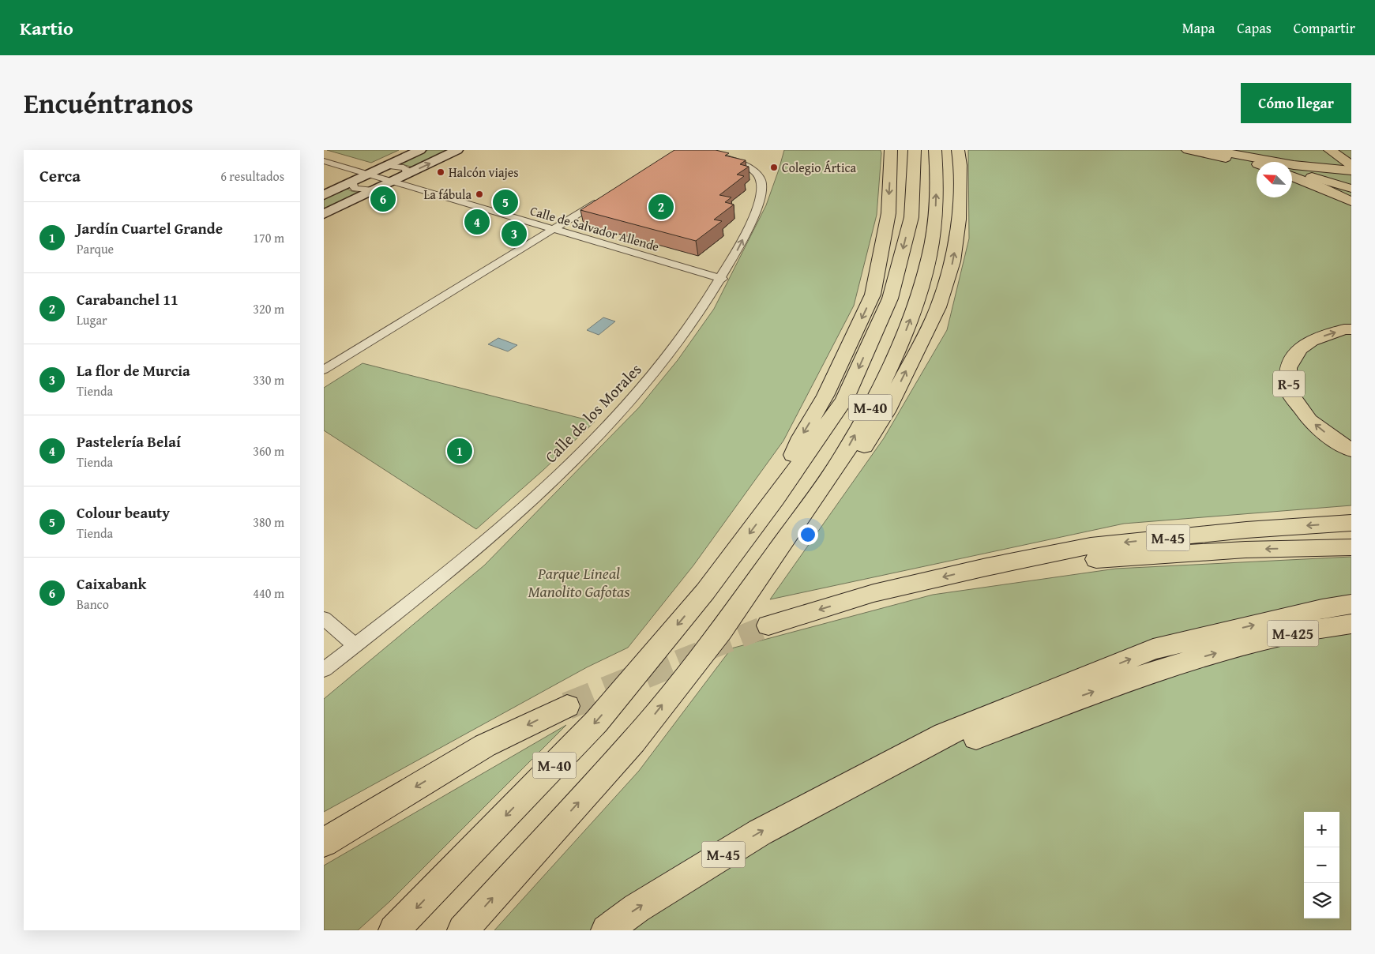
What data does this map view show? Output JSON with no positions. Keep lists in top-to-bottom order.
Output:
{
  "streets": {
    "main road": [
      "R-5",
      "M-40",
      "M-45",
      "M-425"
    ],
    "street": ["Calle de Salvador Allende", "Calle de los Morales"]
  },
  "crossings": [
    ["Calle de Salvador Allende", "Calle de los Morales"]
  ],
  "parks": ["Parque Lineal Manolito Gafotas"],
  "places": ["Colegio Ártica", "Halcón viajes", "La fábula"],
  "north": "top left",
  "page": {
    "header": "Kartio",
    "nav": ["Mapa", "Capas", "Compartir"],
    "title": "Encuéntranos",
    "buttons": "Cómo llegar",
    "heading": ["Cerca", "6 resultados"],
    "pins": [
      "6",
      "5",
      "2",
      "4",
      "3",
      "1"
    ],
    "list": [
      {
        "mark": "1",
        "name": "Jardín Cuartel Grande",
        "note": "Parque",
        "value": "170 m"
      },
      {
        "mark": "2",
        "name": "Carabanchel 11",
        "note": "Lugar",
        "value": "320 m"
      },
      {
        "mark": "3",
        "name": "La flor de Murcia",
        "note": "Tienda",
        "value": "330 m"
      },
      {
        "mark": "4",
        "name": "Pastelería Belaí",
        "note": "Tienda",
        "value": "360 m"
      },
      {
        "mark": "5",
        "name": "Colour beauty",
        "note": "Tienda",
        "value": "380 m"
      },
      {
        "mark": "6",
        "name": "Caixabank",
        "note": "Banco",
        "value": "440 m"
      }
    ],
    "map_buttons": ["+", "−"]
  }
}
